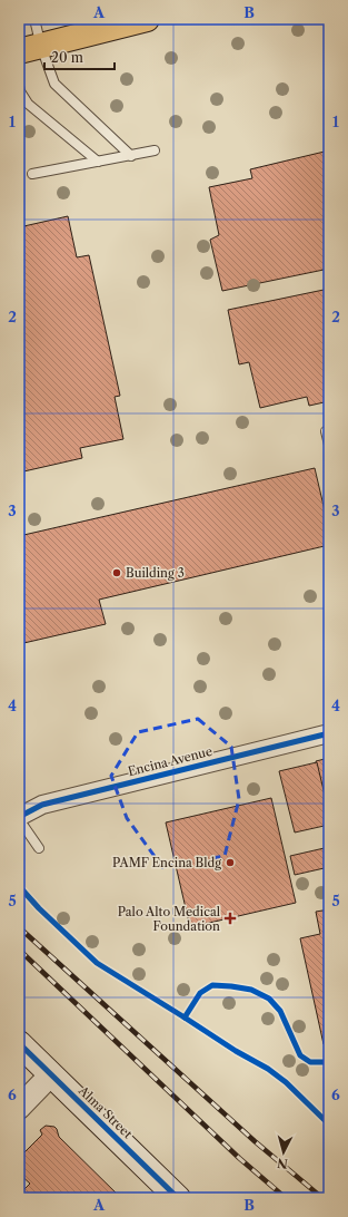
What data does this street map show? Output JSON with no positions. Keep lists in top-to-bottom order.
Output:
{
  "streets": {
    "main road": ["Alma Street"],
    "street": ["Encina Avenue"]
  },
  "places": {
    "other": ["Building 3", "PAMF Encina Bldg"],
    "health": ["Palo Alto Medical Foundation"]
  },
  "scale_bar": "20 m",
  "north": "bottom",
  "grid": {
    "columns": ["A", "B"],
    "rows": [
      "1",
      "2",
      "3",
      "4",
      "5",
      "6"
    ]
  }
}
